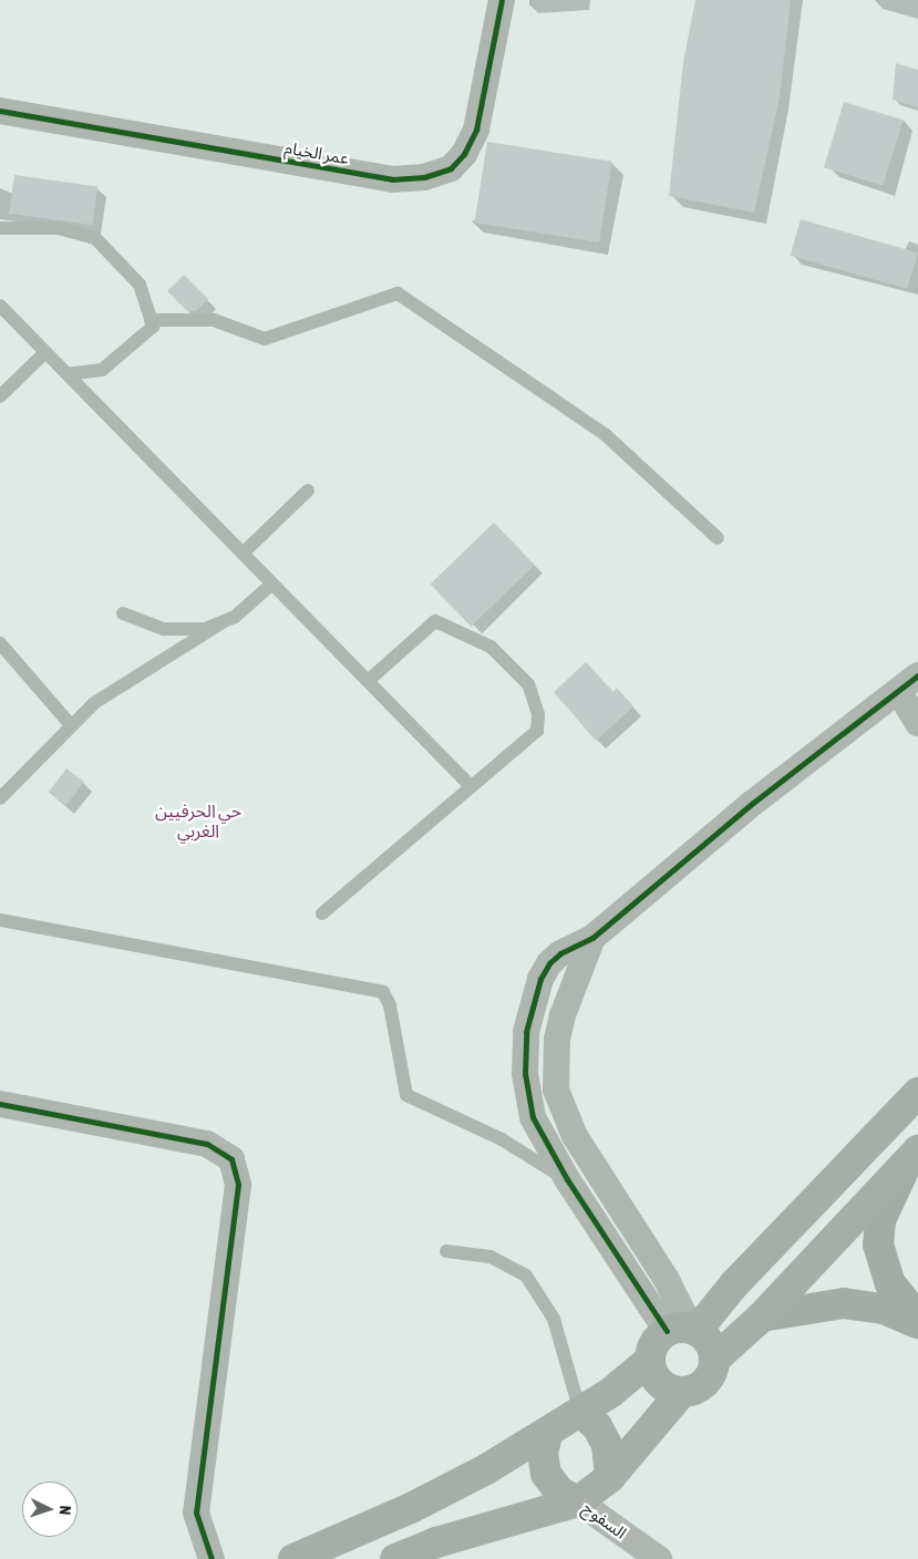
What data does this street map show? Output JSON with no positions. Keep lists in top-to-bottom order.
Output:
{
  "streets": {
    "street": ["عمر الخيام", "السفوح"]
  },
  "districts": ["حي الحرفيين الغربي"],
  "north": "right"
}
